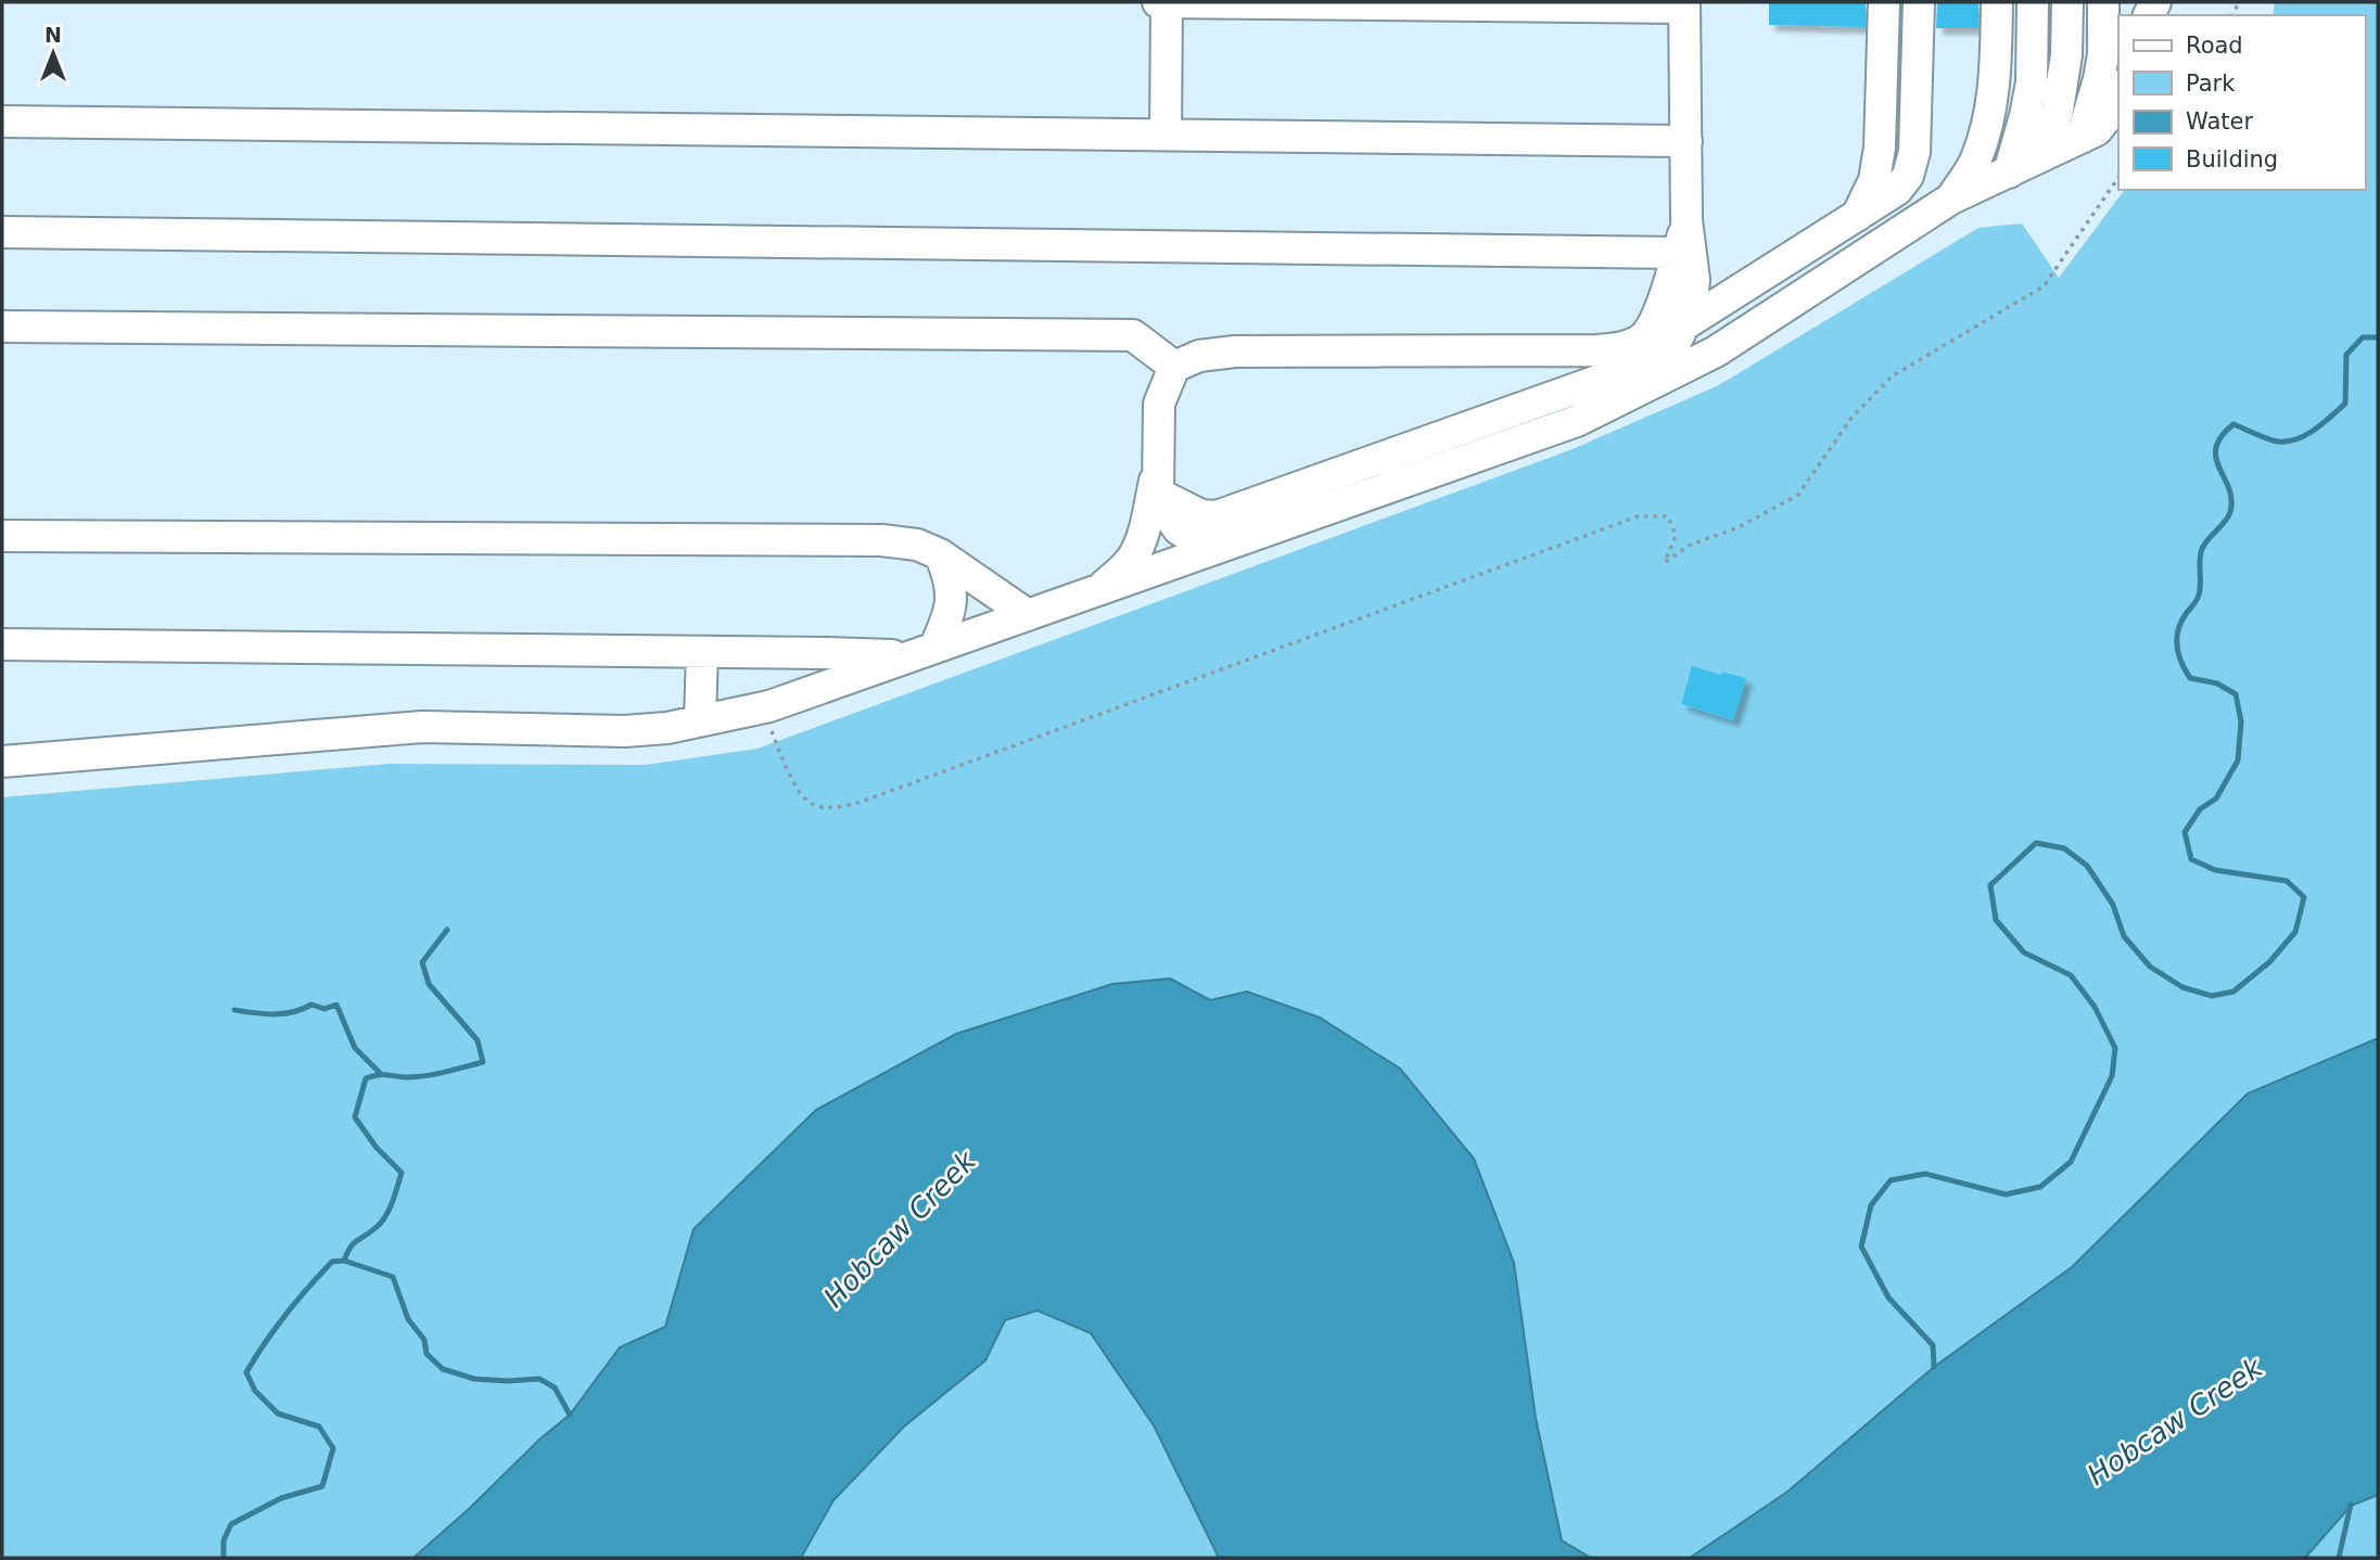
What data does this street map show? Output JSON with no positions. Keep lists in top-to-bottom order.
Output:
{
  "water": ["Hobcaw Creek"],
  "legend": [
    "Road",
    "Park",
    "Water",
    "Building"
  ],
  "north": "top"
}
